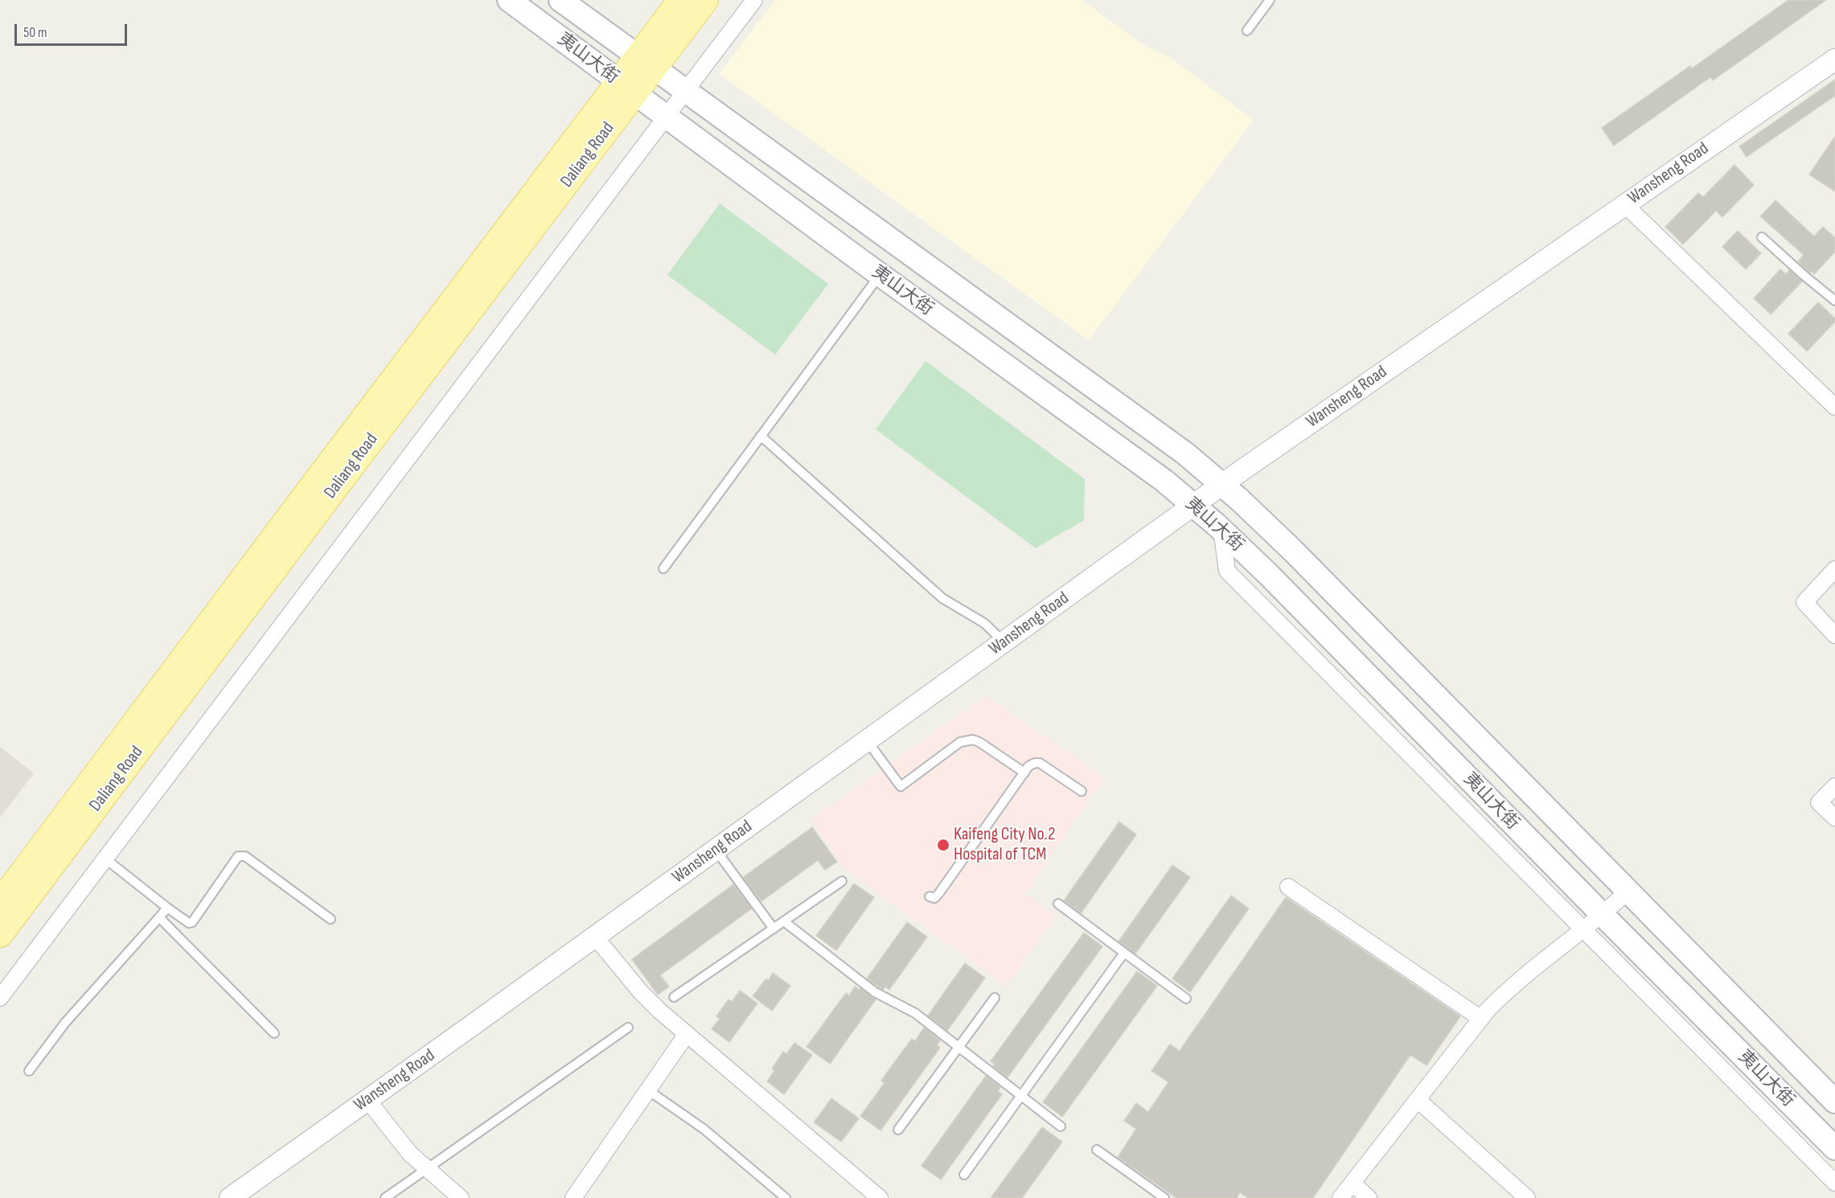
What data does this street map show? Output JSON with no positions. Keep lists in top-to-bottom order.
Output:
{
  "streets": {
    "main road": ["夷山大街", "Daliang Road"],
    "street": ["Wansheng Road"]
  },
  "crossings": [
    ["夷山大街", "Daliang Road"],
    ["夷山大街", "Wansheng Road"]
  ],
  "places": ["Kaifeng City No.2 Hospital of TCM"],
  "scale_bar": "50 m"
}
